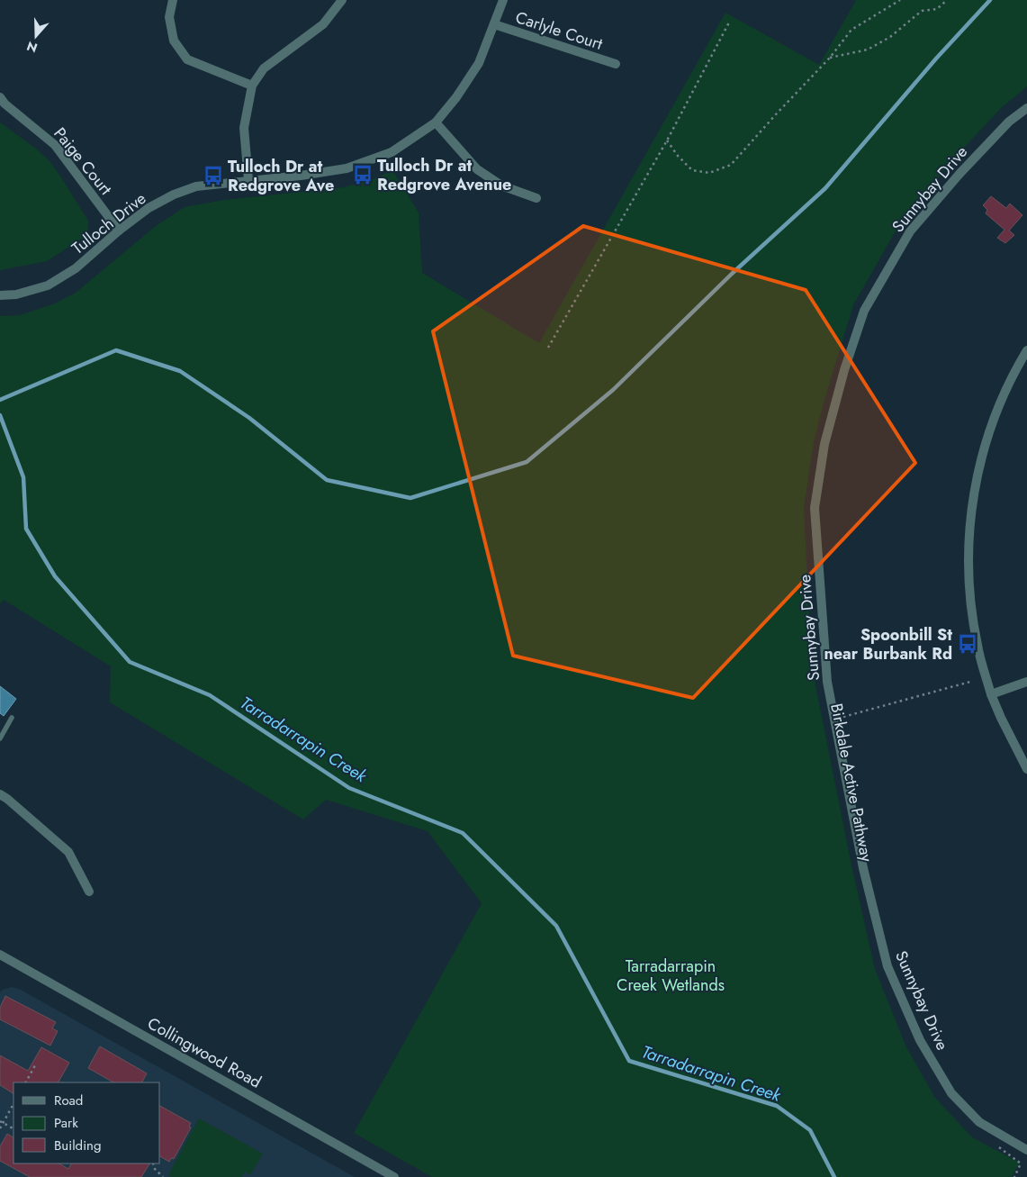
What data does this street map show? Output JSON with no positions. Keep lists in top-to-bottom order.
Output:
{
  "streets": {
    "street": [
      "Carlyle Court",
      "Paige Court",
      "Sunnybay Drive",
      "Tulloch Drive",
      "Collingwood Road"
    ]
  },
  "crossings": [
    ["Carlyle Court", "Tulloch Drive"],
    ["Paige Court", "Tulloch Drive"]
  ],
  "water": ["Tarradarrapin Creek"],
  "parks": ["Tarradarrapin Creek Wetlands"],
  "places": {
    "bus stop": ["Tulloch Dr at Redgrove Avenue", "Tulloch Dr at Redgrove Ave", "Spoonbill St near Burbank Rd"]
  },
  "legend": ["Road", "Park", "Building"],
  "north": "bottom"
}
